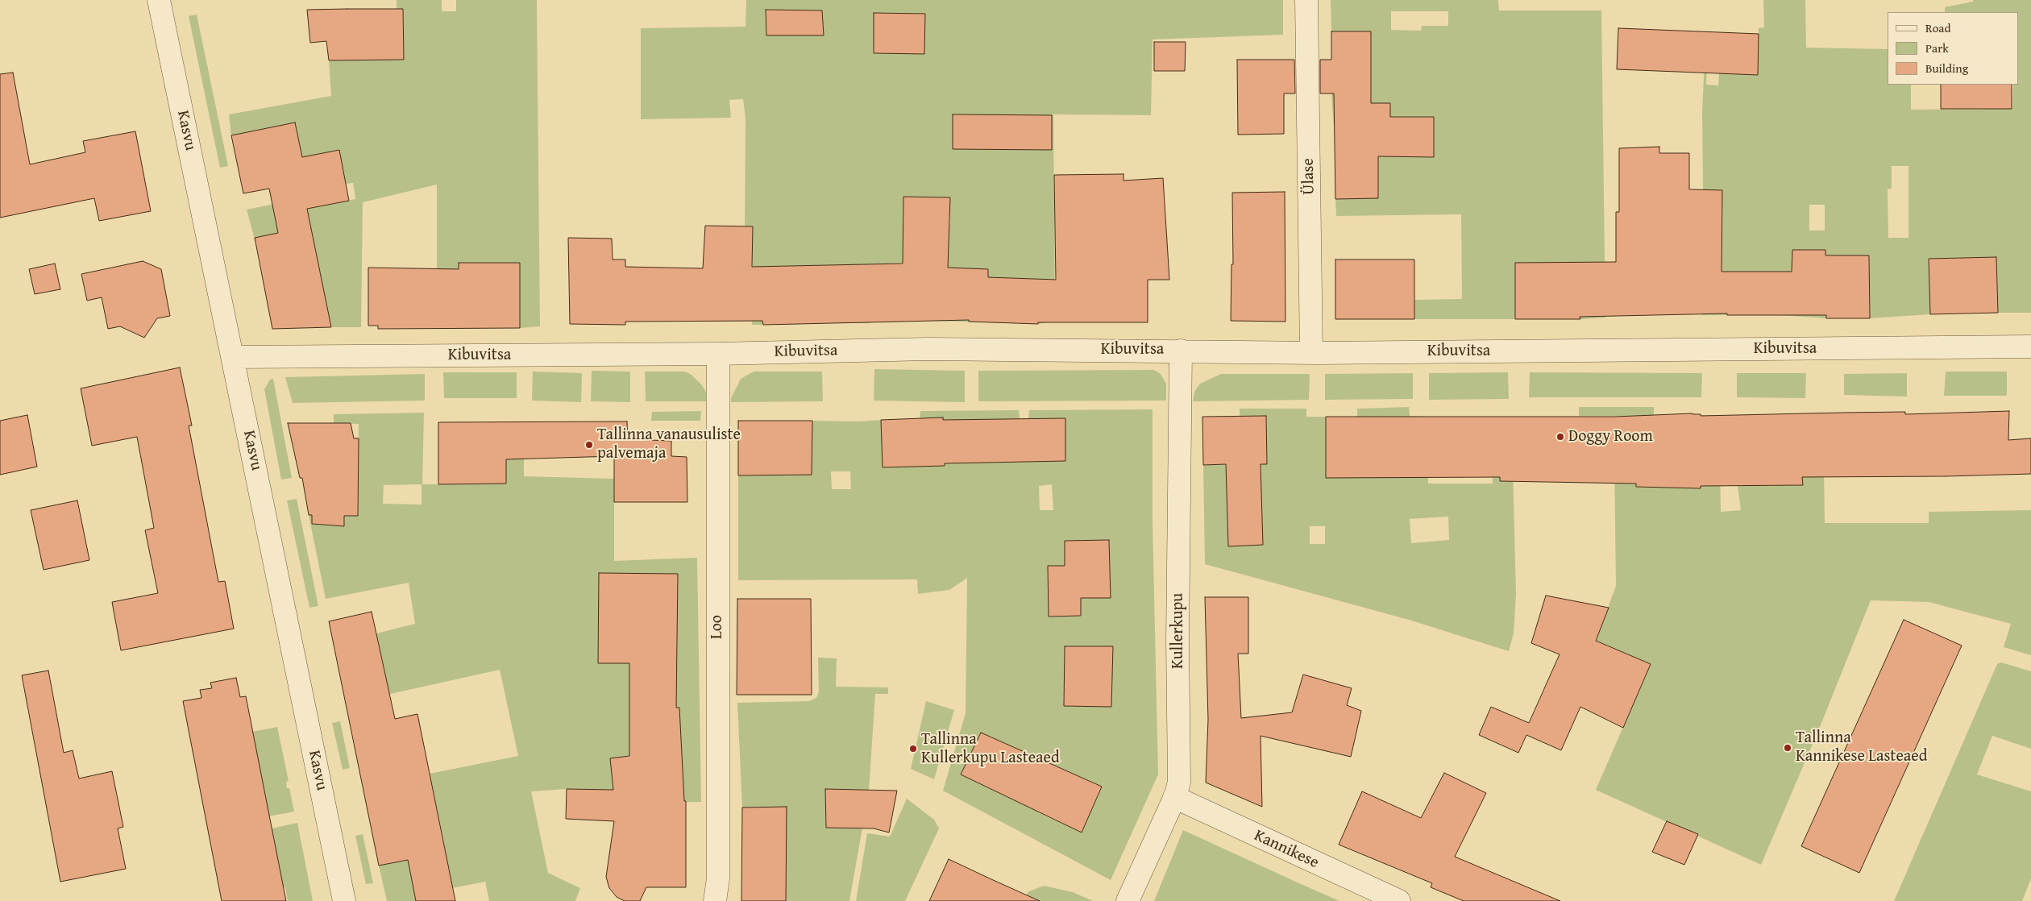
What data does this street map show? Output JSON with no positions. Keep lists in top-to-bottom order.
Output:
{
  "streets": {
    "street": [
      "Kasvu",
      "Ülase",
      "Kibuvitsa",
      "Loo",
      "Kullerkupu",
      "Kannikese"
    ]
  },
  "crossings": [
    ["Kasvu", "Kibuvitsa"],
    ["Ülase", "Kibuvitsa"],
    ["Kibuvitsa", "Loo"],
    ["Kibuvitsa", "Kullerkupu"],
    ["Kullerkupu", "Kannikese"]
  ],
  "places": [
    "Doggy Room",
    "Tallinna vanausuliste palvemaja",
    "Tallinna Kannikese Lasteaed",
    "Tallinna Kullerkupu Lasteaed"
  ],
  "legend": ["Road", "Park", "Building"]
}
